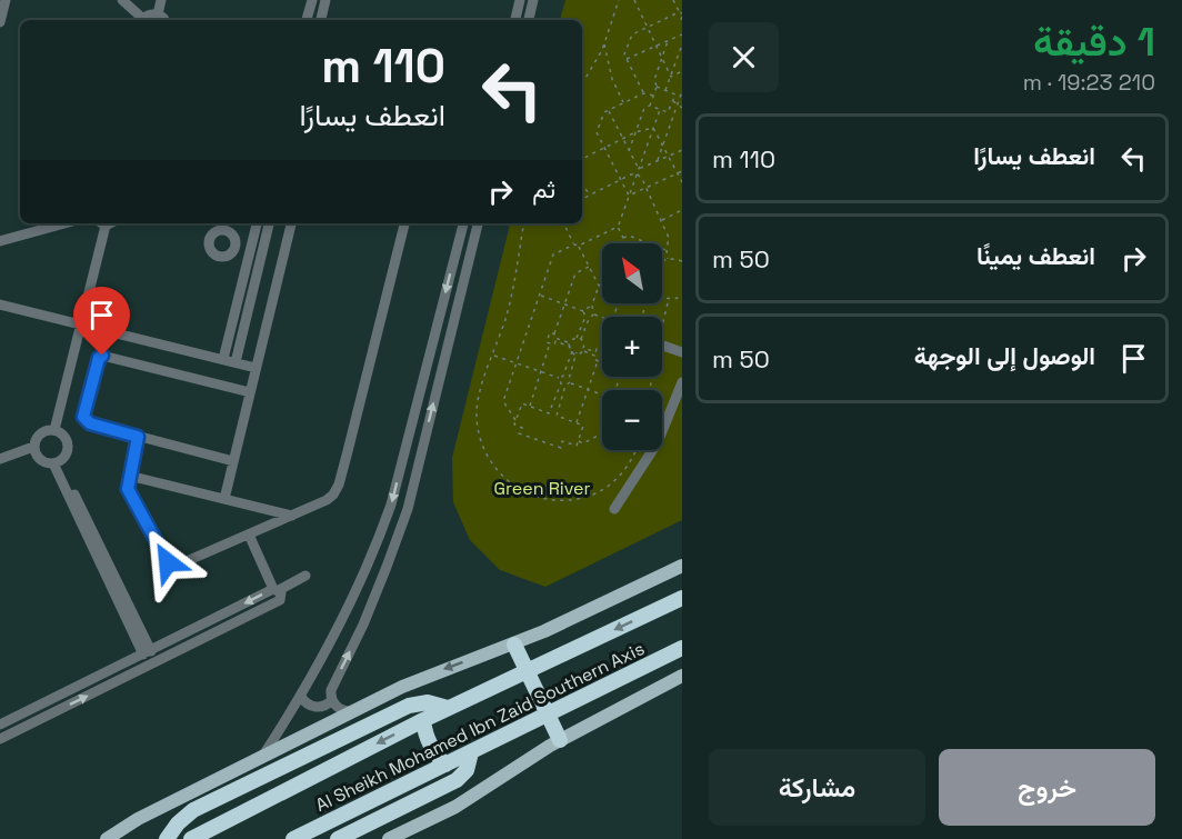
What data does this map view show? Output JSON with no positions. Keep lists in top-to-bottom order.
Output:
{
  "streets": {
    "highway": ["Al Sheikh Mohamed Ibn Zaid Southern Axis"]
  },
  "parks": ["Green River"],
  "north": "top left",
  "page": {
    "heading": ["1 دقيقة", "210 m · 19:23"],
    "turn": ["110 m", "انعطف يسارًا"],
    "list": [
      {
        "name": "انعطف يسارًا",
        "value": "110 m"
      },
      {
        "name": "انعطف يمينًا",
        "value": "50 m"
      },
      {
        "name": "الوصول إلى الوجهة",
        "value": "50 m"
      }
    ],
    "then": "ثم",
    "map_buttons": ["+", "−"],
    "buttons": ["خروج", "مشاركة"]
  }
}
